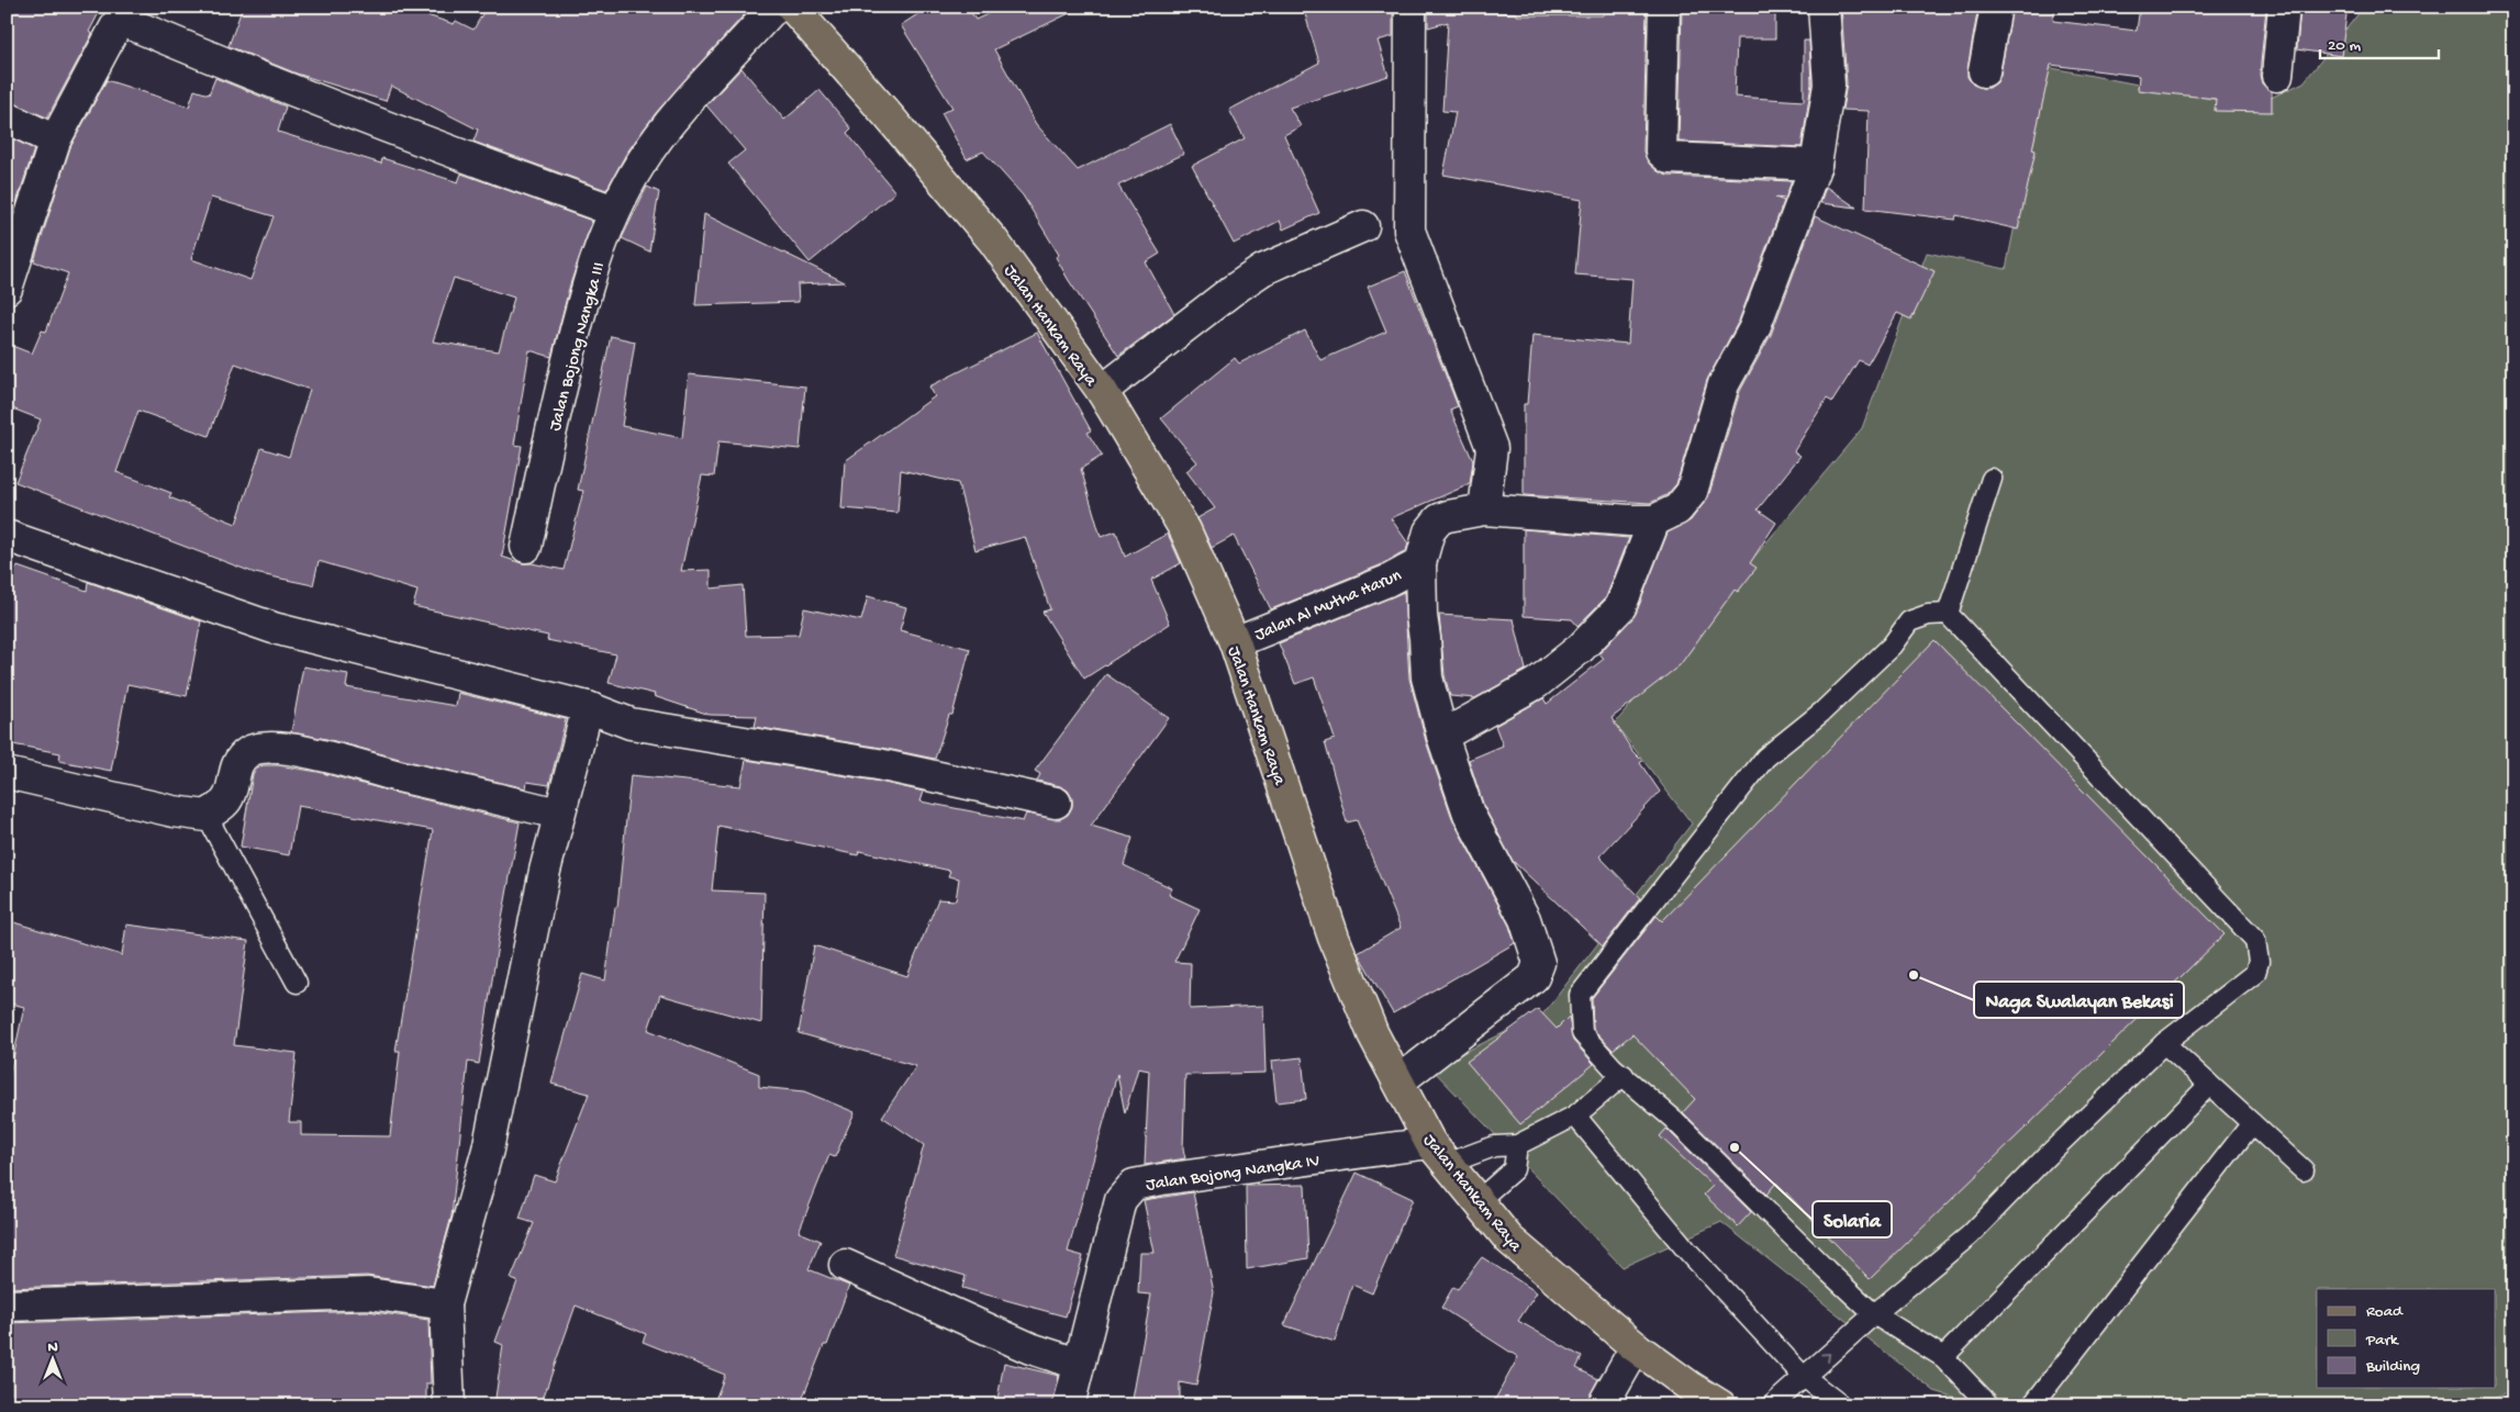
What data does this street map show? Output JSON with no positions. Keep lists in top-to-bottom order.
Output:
{
  "streets": {
    "main road": ["Jalan Hankam Raya"],
    "street": ["Jalan Bojong Nangka III", "Jalan Al Mutha Harun", "Jalan Bojong Nangka IV"]
  },
  "crossings": [
    ["Jalan Hankam Raya", "Jalan Al Mutha Harun"],
    ["Jalan Hankam Raya", "Jalan Bojong Nangka IV"]
  ],
  "places": ["Naga Swalayan Bekasi", "Solaria"],
  "legend": ["Road", "Park", "Building"],
  "scale_bar": "20 m",
  "north": "top"
}
